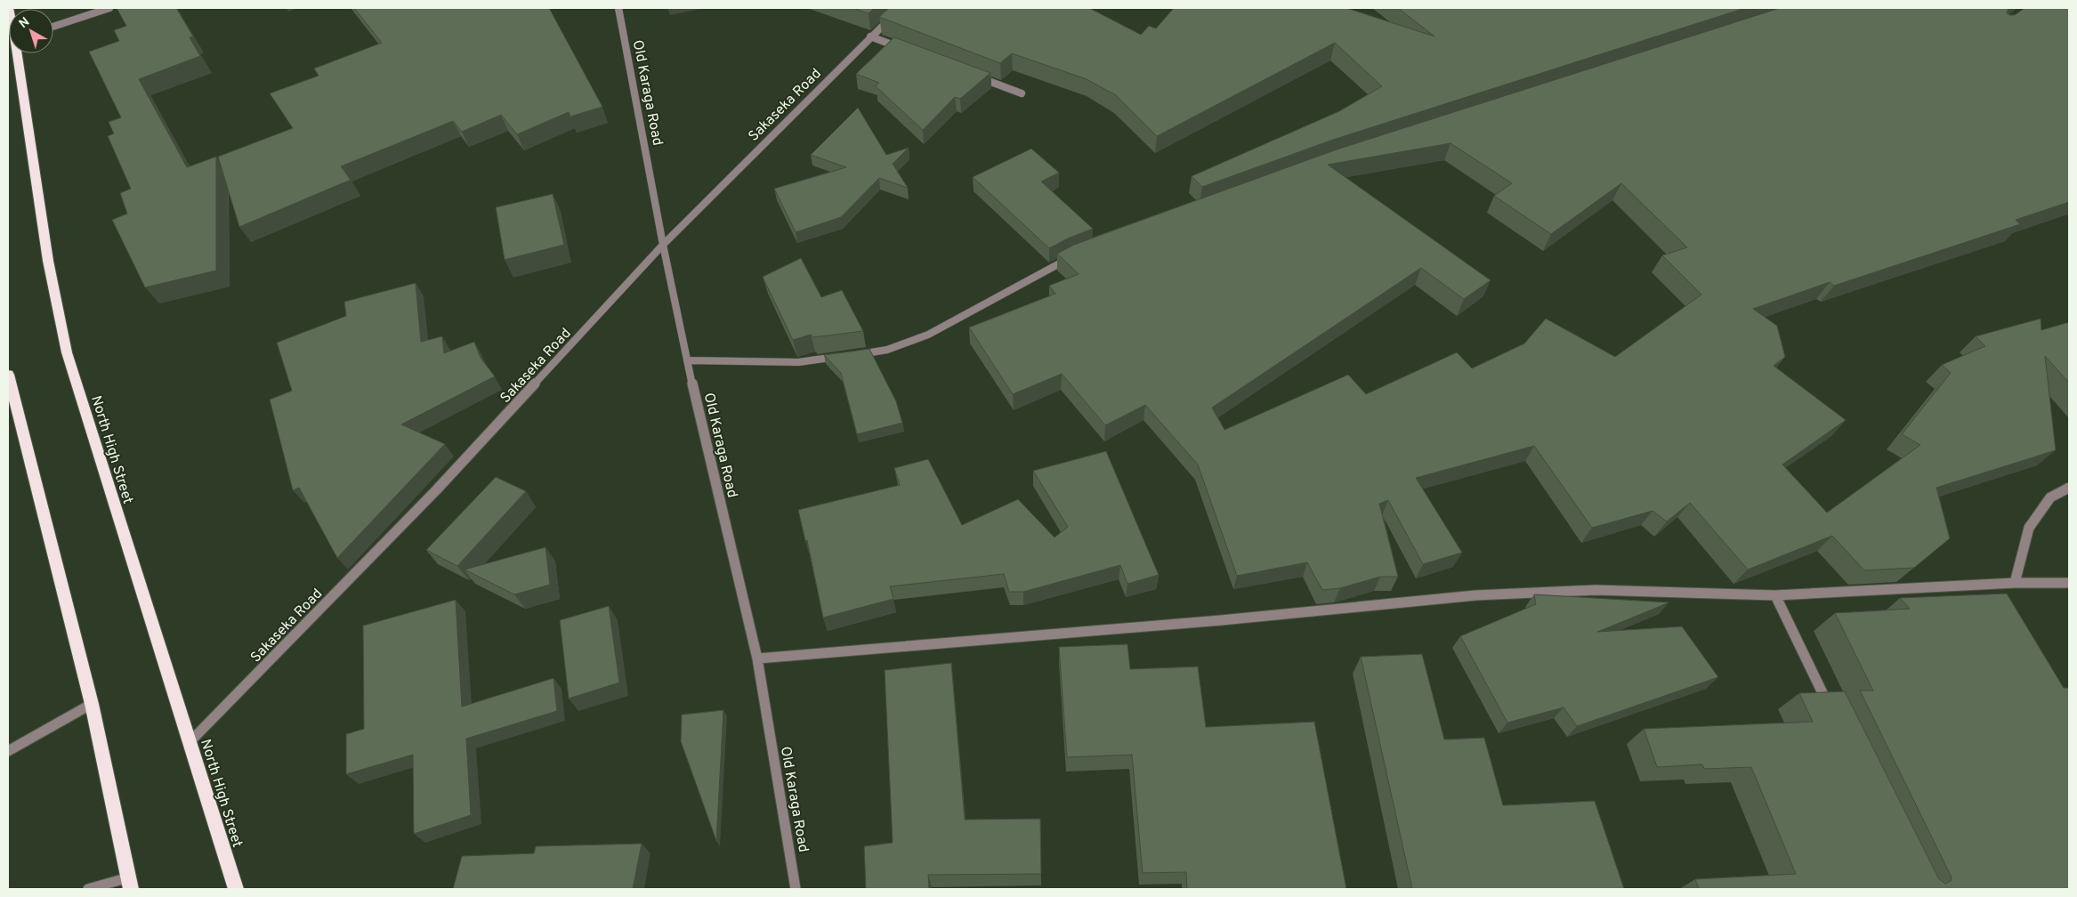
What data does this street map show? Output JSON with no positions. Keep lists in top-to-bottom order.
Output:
{
  "streets": {
    "highway": ["North High Street"],
    "street": ["Old Karaga Road", "Sakaseka Road"]
  },
  "crossings": [
    ["Old Karaga Road", "Sakaseka Road"],
    ["Sakaseka Road", "North High Street"]
  ],
  "north": "top left"
}
